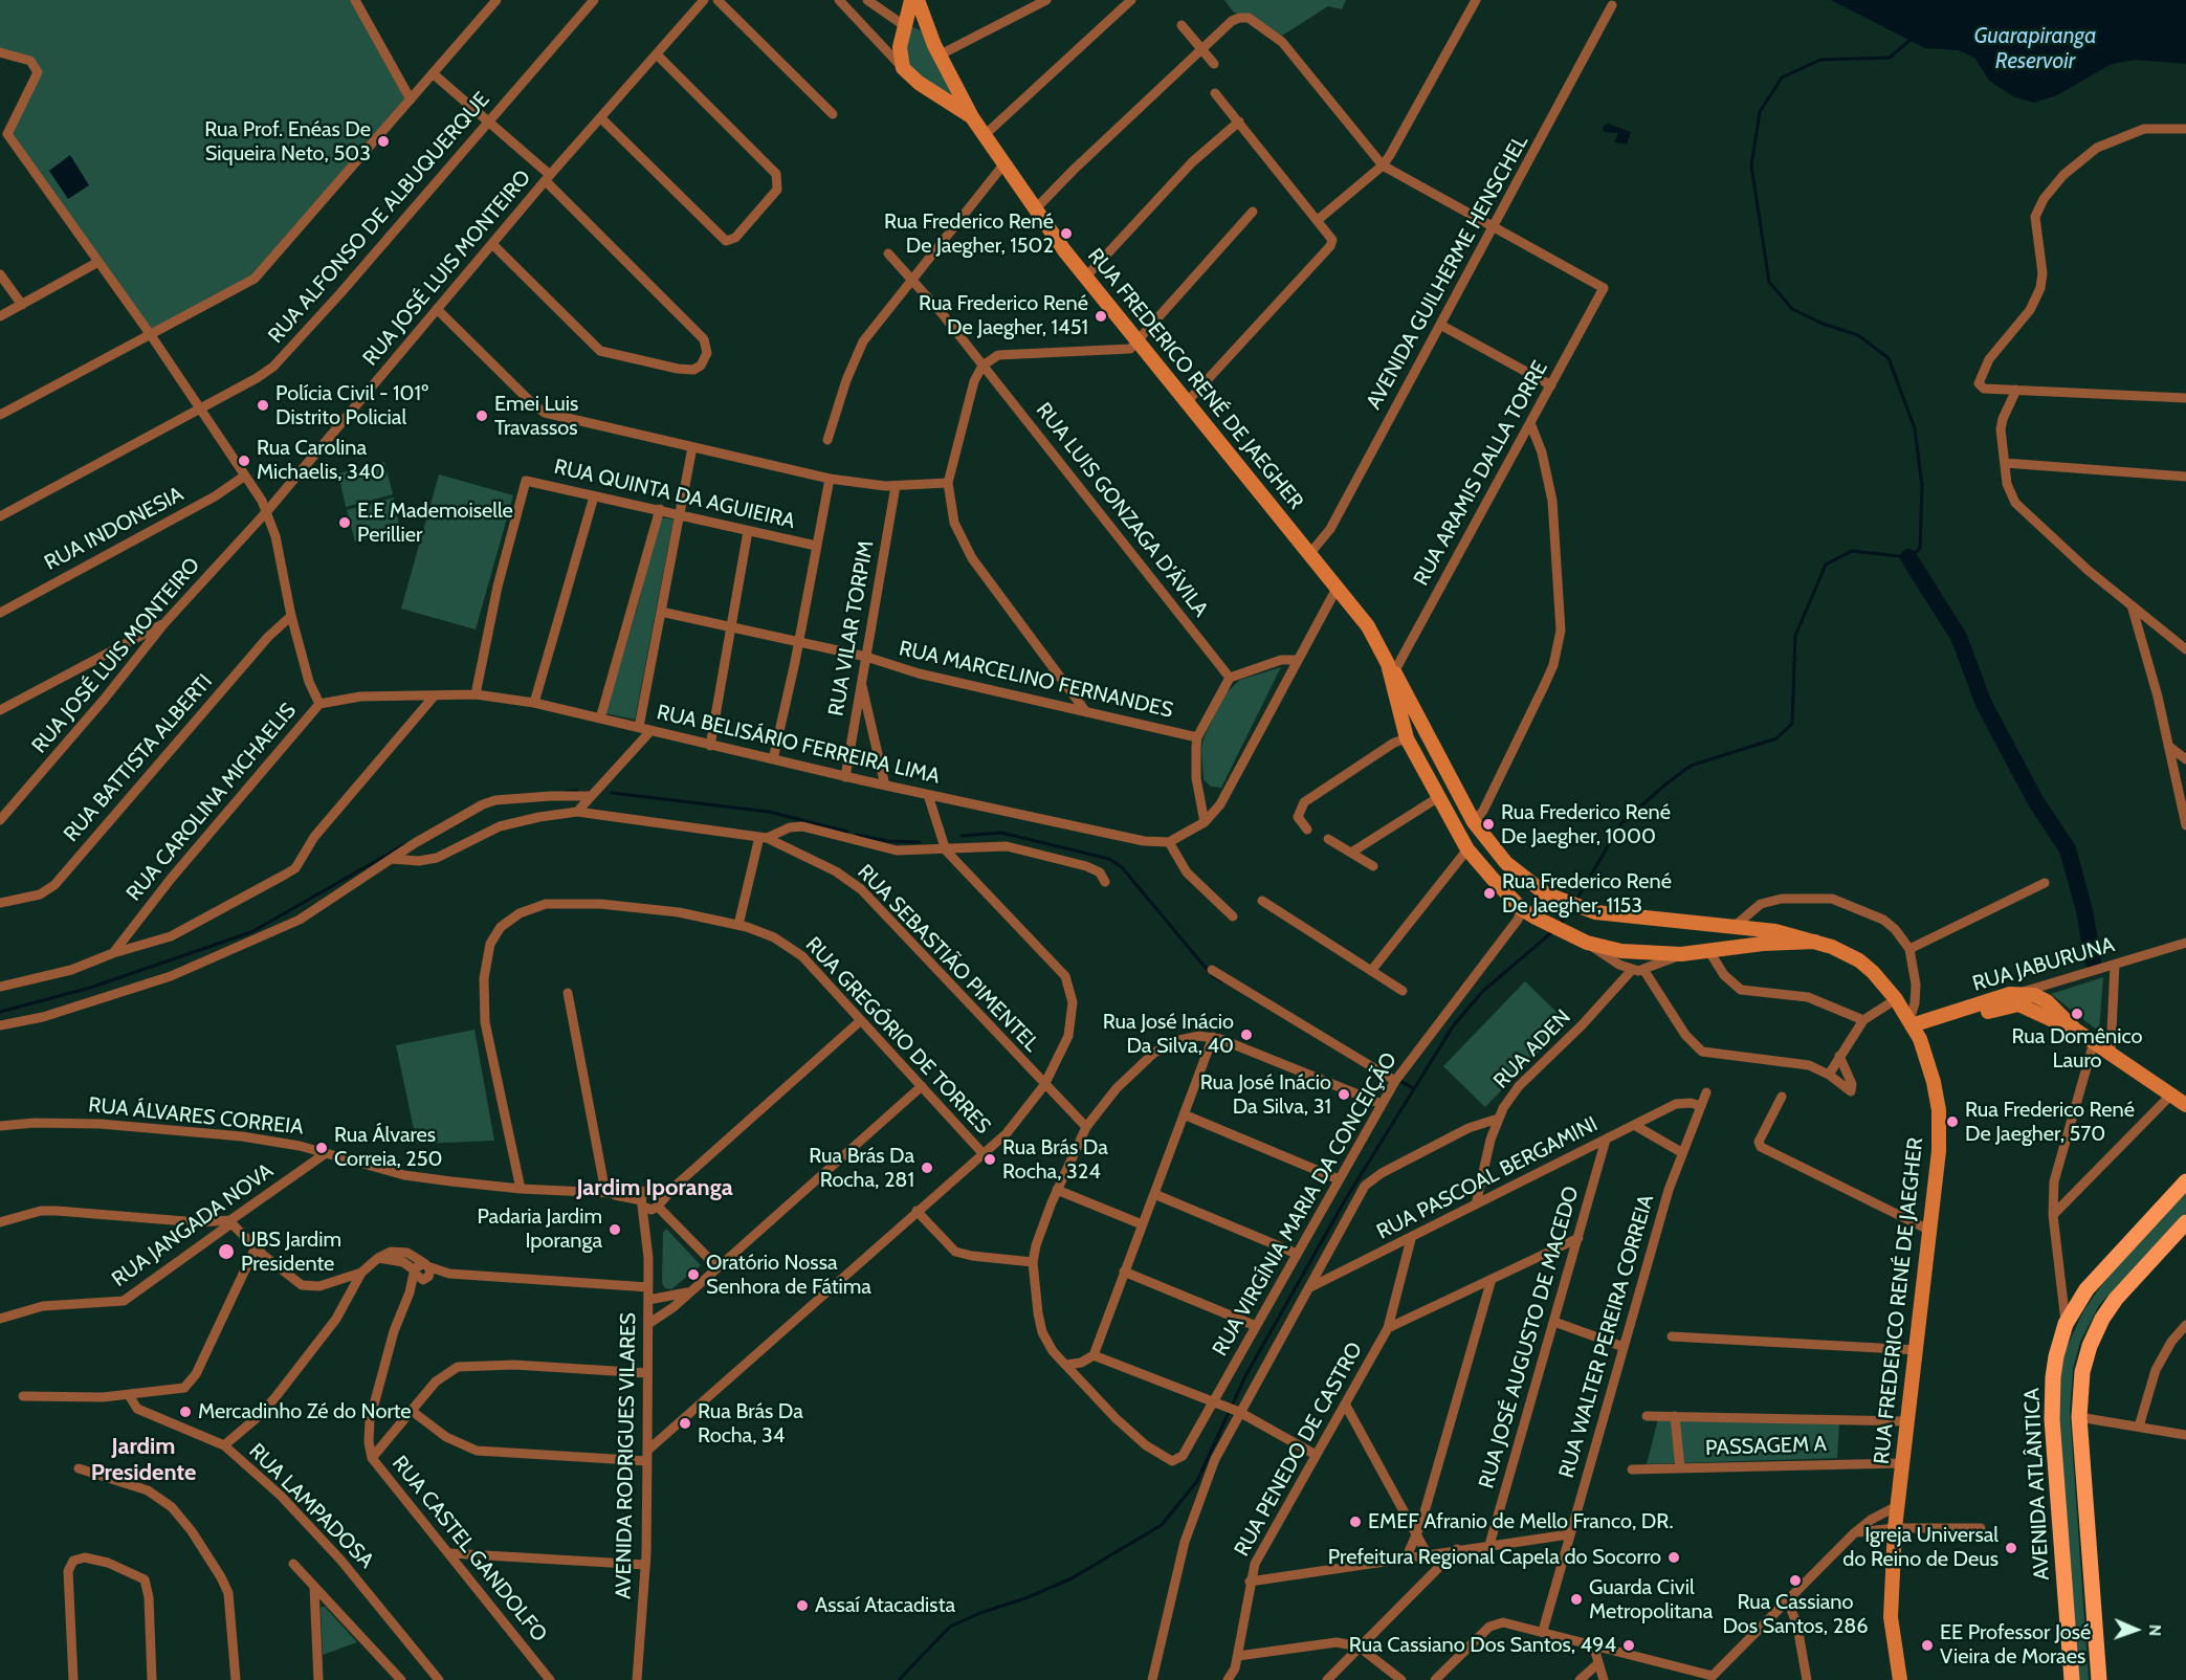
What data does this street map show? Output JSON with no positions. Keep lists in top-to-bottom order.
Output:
{
  "streets": {
    "main road": ["RUA FREDERICO RENÉ DE JAEGHER", "RUA JABURUNA", "AVENIDA ATLÂNTICA"],
    "street": [
      "RUA ALFONSO DE ALBUQUERQUE",
      "RUA JOSÉ LUIS MONTEIRO",
      "AVENIDA GUILHERME HENSCHEL",
      "RUA ARAMIS DALLA TORRE",
      "RUA QUINTA DA AGUIEIRA",
      "RUA LUIS GONZAGA D'ÁVILA",
      "RUA INDONESIA",
      "RUA VILAR TORPIM",
      "RUA MARCELINO FERNANDES",
      "RUA BELISÁRIO FERREIRA LIMA",
      "RUA BATTISTA ALBERTI",
      "RUA CAROLINA MICHAELIS",
      "RUA SEBASTIÃO PIMENTEL",
      "RUA GREGÓRIO DE TORRES",
      "RUA ADEN",
      "RUA ÁLVARES CORREIA",
      "RUA PASCOAL BERGAMINI",
      "RUA VIRGÍNIA MARIA DA CONCEIÇÃO",
      "RUA JANGADA NOVA",
      "RUA WALTER PEREIRA CORREIA",
      "RUA JOSÉ AUGUSTO DE MACEDO",
      "PASSAGEM A",
      "RUA PENEDO DE CASTRO",
      "AVENIDA RODRIGUES VILARES",
      "RUA LAMPADOSA",
      "RUA CASTEL GANDOLFO"
    ]
  },
  "crossings": [
    ["RUA ALFONSO DE ALBUQUERQUE", "RUA CAROLINA MICHAELIS"],
    ["RUA JOSÉ LUIS MONTEIRO", "RUA CAROLINA MICHAELIS"],
    ["AVENIDA GUILHERME HENSCHEL", "RUA FREDERICO RENÉ DE JAEGHER"],
    ["AVENIDA GUILHERME HENSCHEL", "RUA ARAMIS DALLA TORRE"],
    ["RUA FREDERICO RENÉ DE JAEGHER", "RUA ARAMIS DALLA TORRE"],
    ["RUA FREDERICO RENÉ DE JAEGHER", "RUA JABURUNA"],
    ["RUA FREDERICO RENÉ DE JAEGHER", "RUA ADEN"],
    ["RUA FREDERICO RENÉ DE JAEGHER", "RUA VIRGÍNIA MARIA DA CONCEIÇÃO"],
    ["RUA FREDERICO RENÉ DE JAEGHER", "PASSAGEM A"],
    ["RUA QUINTA DA AGUIEIRA", "RUA BELISÁRIO FERREIRA LIMA"],
    ["RUA INDONESIA", "RUA CAROLINA MICHAELIS"],
    ["RUA VILAR TORPIM", "RUA MARCELINO FERNANDES"],
    ["RUA VILAR TORPIM", "RUA BELISÁRIO FERREIRA LIMA"],
    ["RUA BELISÁRIO FERREIRA LIMA", "RUA CAROLINA MICHAELIS"],
    ["RUA BATTISTA ALBERTI", "RUA CAROLINA MICHAELIS"],
    ["RUA GREGÓRIO DE TORRES", "RUA ÁLVARES CORREIA"],
    ["RUA ADEN", "RUA PASCOAL BERGAMINI"],
    ["RUA ADEN", "RUA VIRGÍNIA MARIA DA CONCEIÇÃO"],
    ["RUA ÁLVARES CORREIA", "RUA JANGADA NOVA"],
    ["RUA ÁLVARES CORREIA", "AVENIDA RODRIGUES VILARES"],
    ["RUA PASCOAL BERGAMINI", "RUA VIRGÍNIA MARIA DA CONCEIÇÃO"],
    ["RUA PASCOAL BERGAMINI", "RUA WALTER PEREIRA CORREIA"],
    ["RUA PASCOAL BERGAMINI", "RUA JOSÉ AUGUSTO DE MACEDO"],
    ["RUA PASCOAL BERGAMINI", "RUA PENEDO DE CASTRO"]
  ],
  "districts": ["Jardim Iporanga", "Jardim Presidente"],
  "water": ["Guarapiranga Reservoir"],
  "places": [
    "Rua Prof. Enéas De Siqueira Neto, 503",
    "Rua Frederico René De Jaegher, 1502",
    "Rua Frederico René De Jaegher, 1451",
    "Polícia Civil - 101º Distrito Policial",
    "Emei Luis Travassos",
    "Rua Carolina Michaelis, 340",
    "E.E Mademoiselle Perillier",
    "Rua Frederico René De Jaegher, 1000",
    "Rua Frederico René De Jaegher, 1153",
    "Rua Domênico Lauro",
    "Rua José Inácio Da Silva, 40",
    "Rua José Inácio Da Silva, 31",
    "Rua Frederico René De Jaegher, 570",
    "Rua Álvares Correia, 250",
    "Rua Brás Da Rocha, 324",
    "Rua Brás Da Rocha, 281",
    "Padaria Jardim Iporanga",
    "UBS Jardim Presidente",
    "Oratório Nossa Senhora de Fátima",
    "Mercadinho Zé do Norte",
    "Rua Brás Da Rocha, 34",
    "EMEF Afranio de Mello Franco, DR.",
    "Igreja Universal do Reino de Deus",
    "Prefeitura Regional Capela do Socorro",
    "Rua Cassiano Dos Santos, 286",
    "Guarda Civil Metropolitana",
    "Assaí Atacadista",
    "Rua Cassiano Dos Santos, 494",
    "EE Professor José Vieira de Moraes"
  ],
  "north": "right"
}
